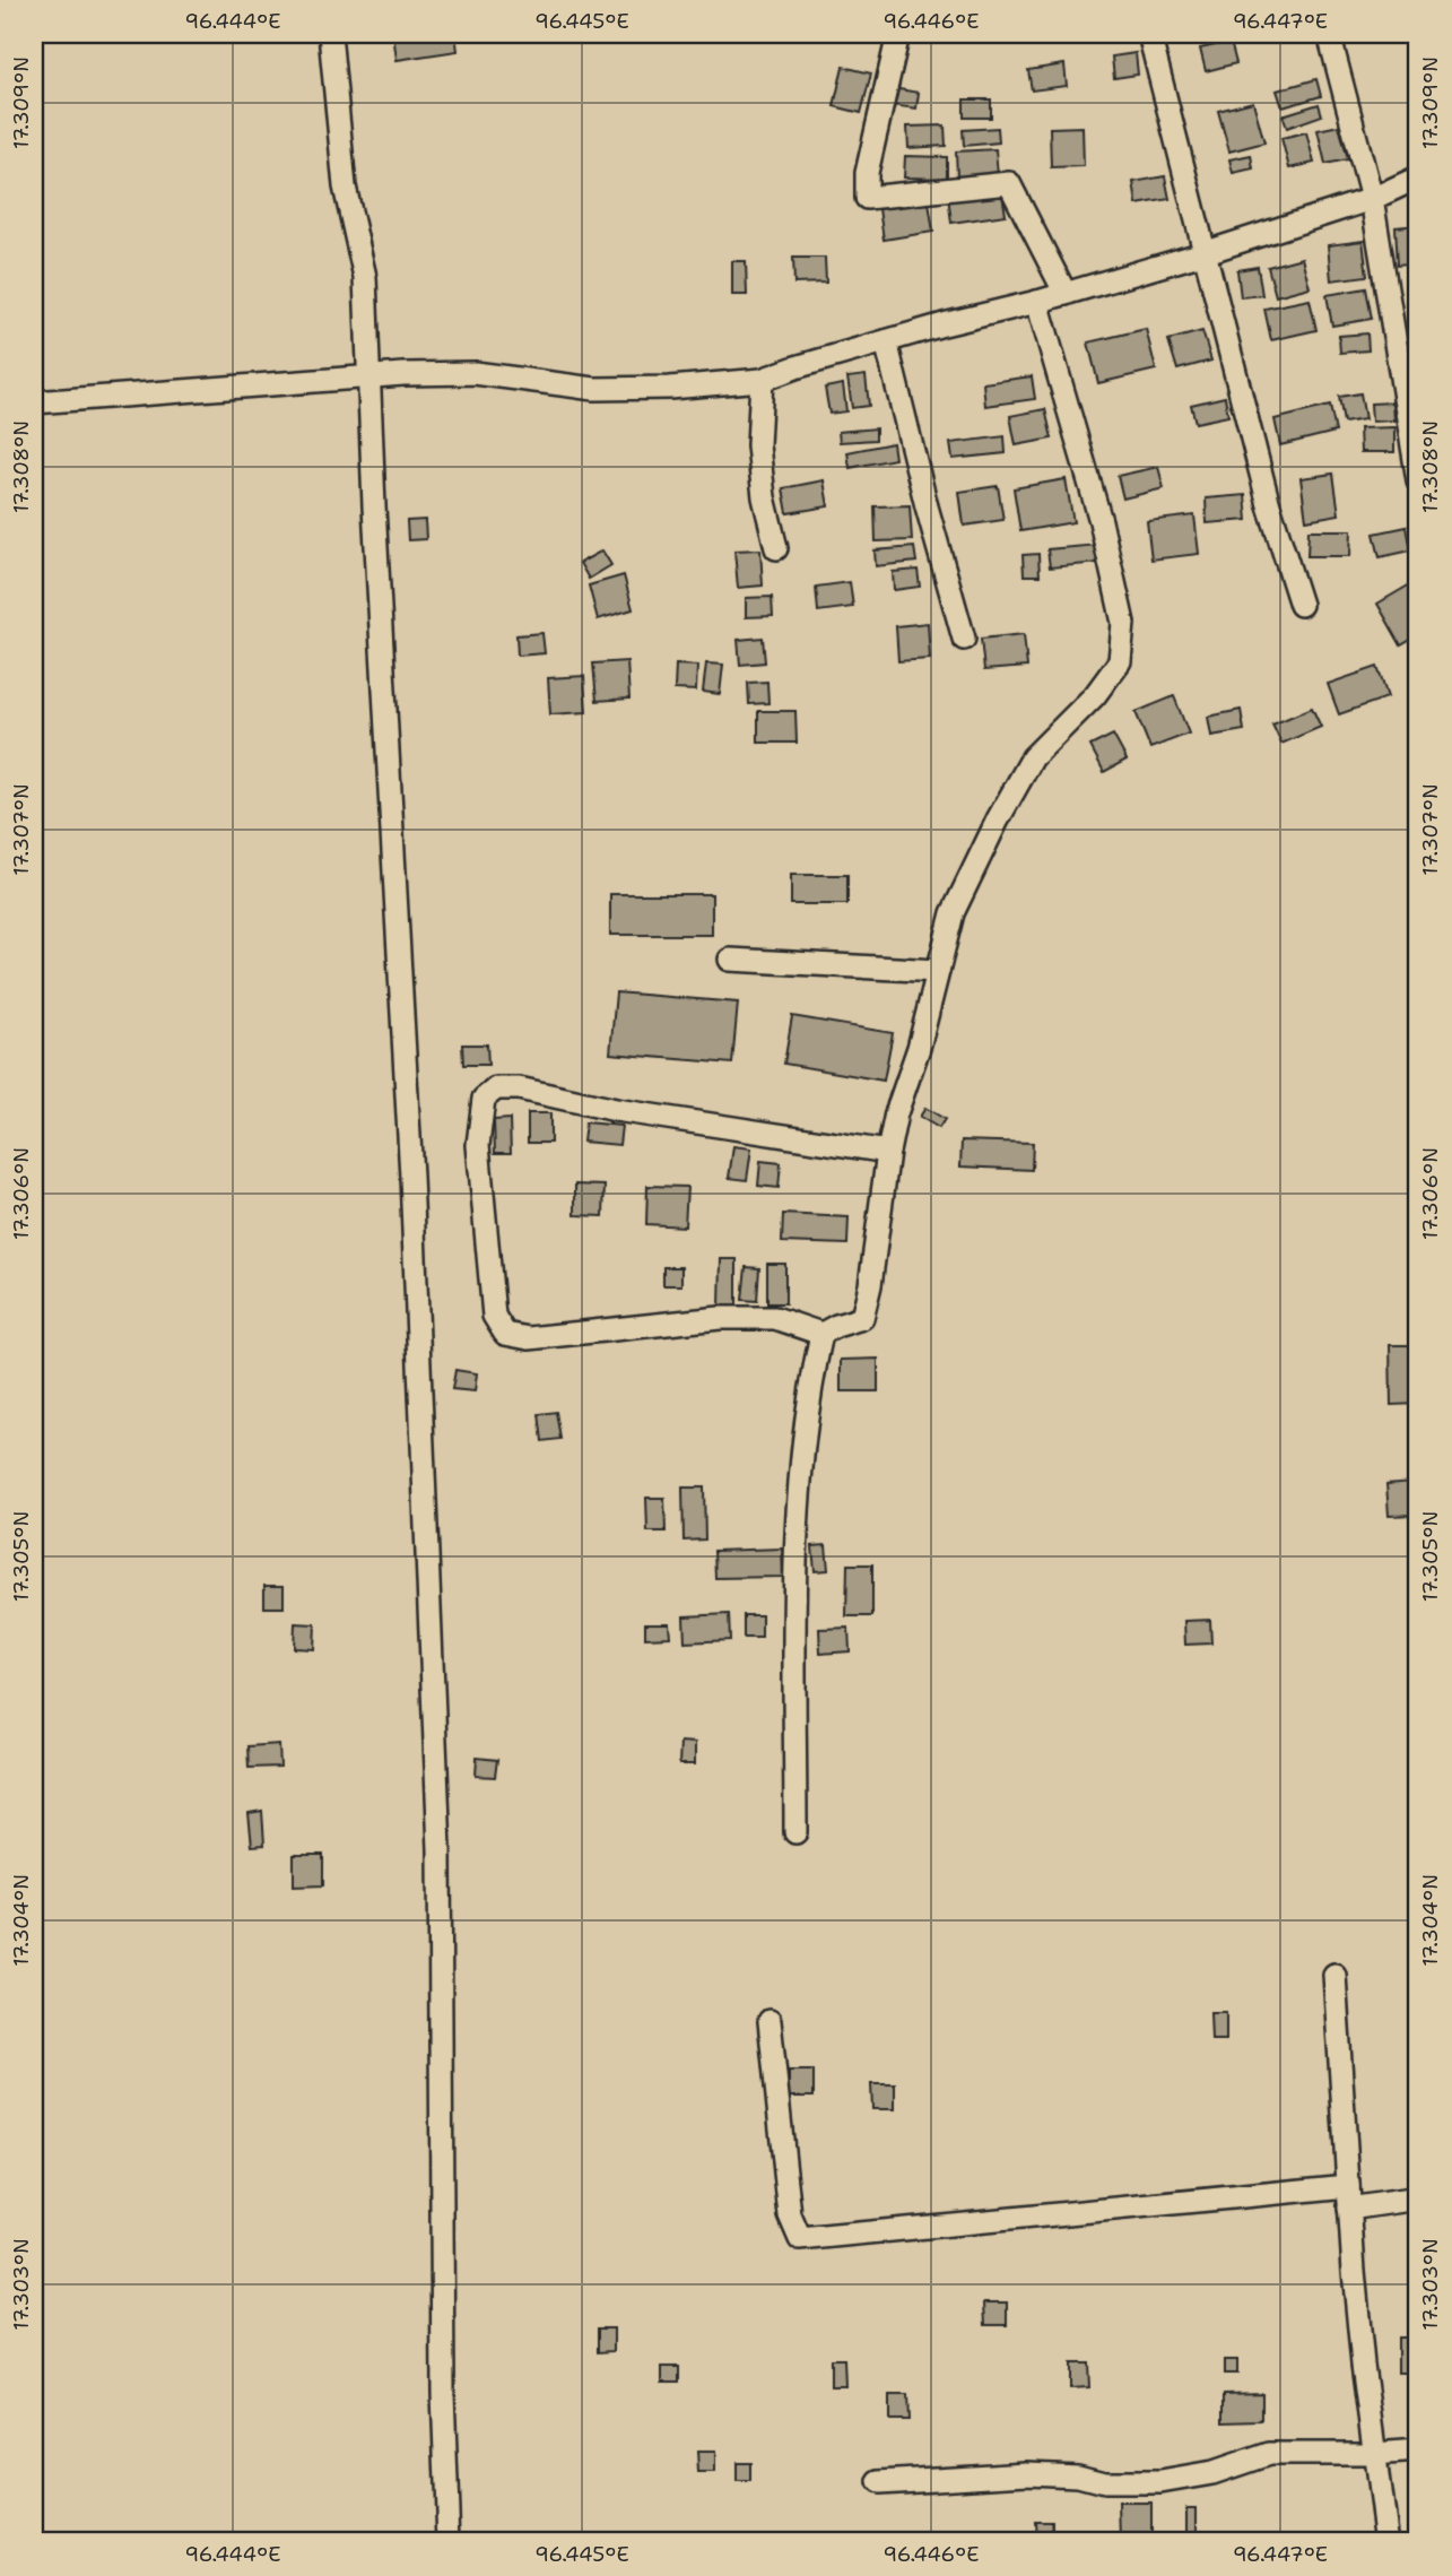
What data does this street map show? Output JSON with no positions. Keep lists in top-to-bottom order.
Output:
{
  "coordinates": [
    "96.444°E",
    "96.445°E",
    "96.446°E",
    "96.447°E",
    "17.309°N",
    "17.308°N",
    "17.307°N",
    "17.306°N",
    "17.305°N",
    "17.304°N",
    "17.303°N"
  ]
}
